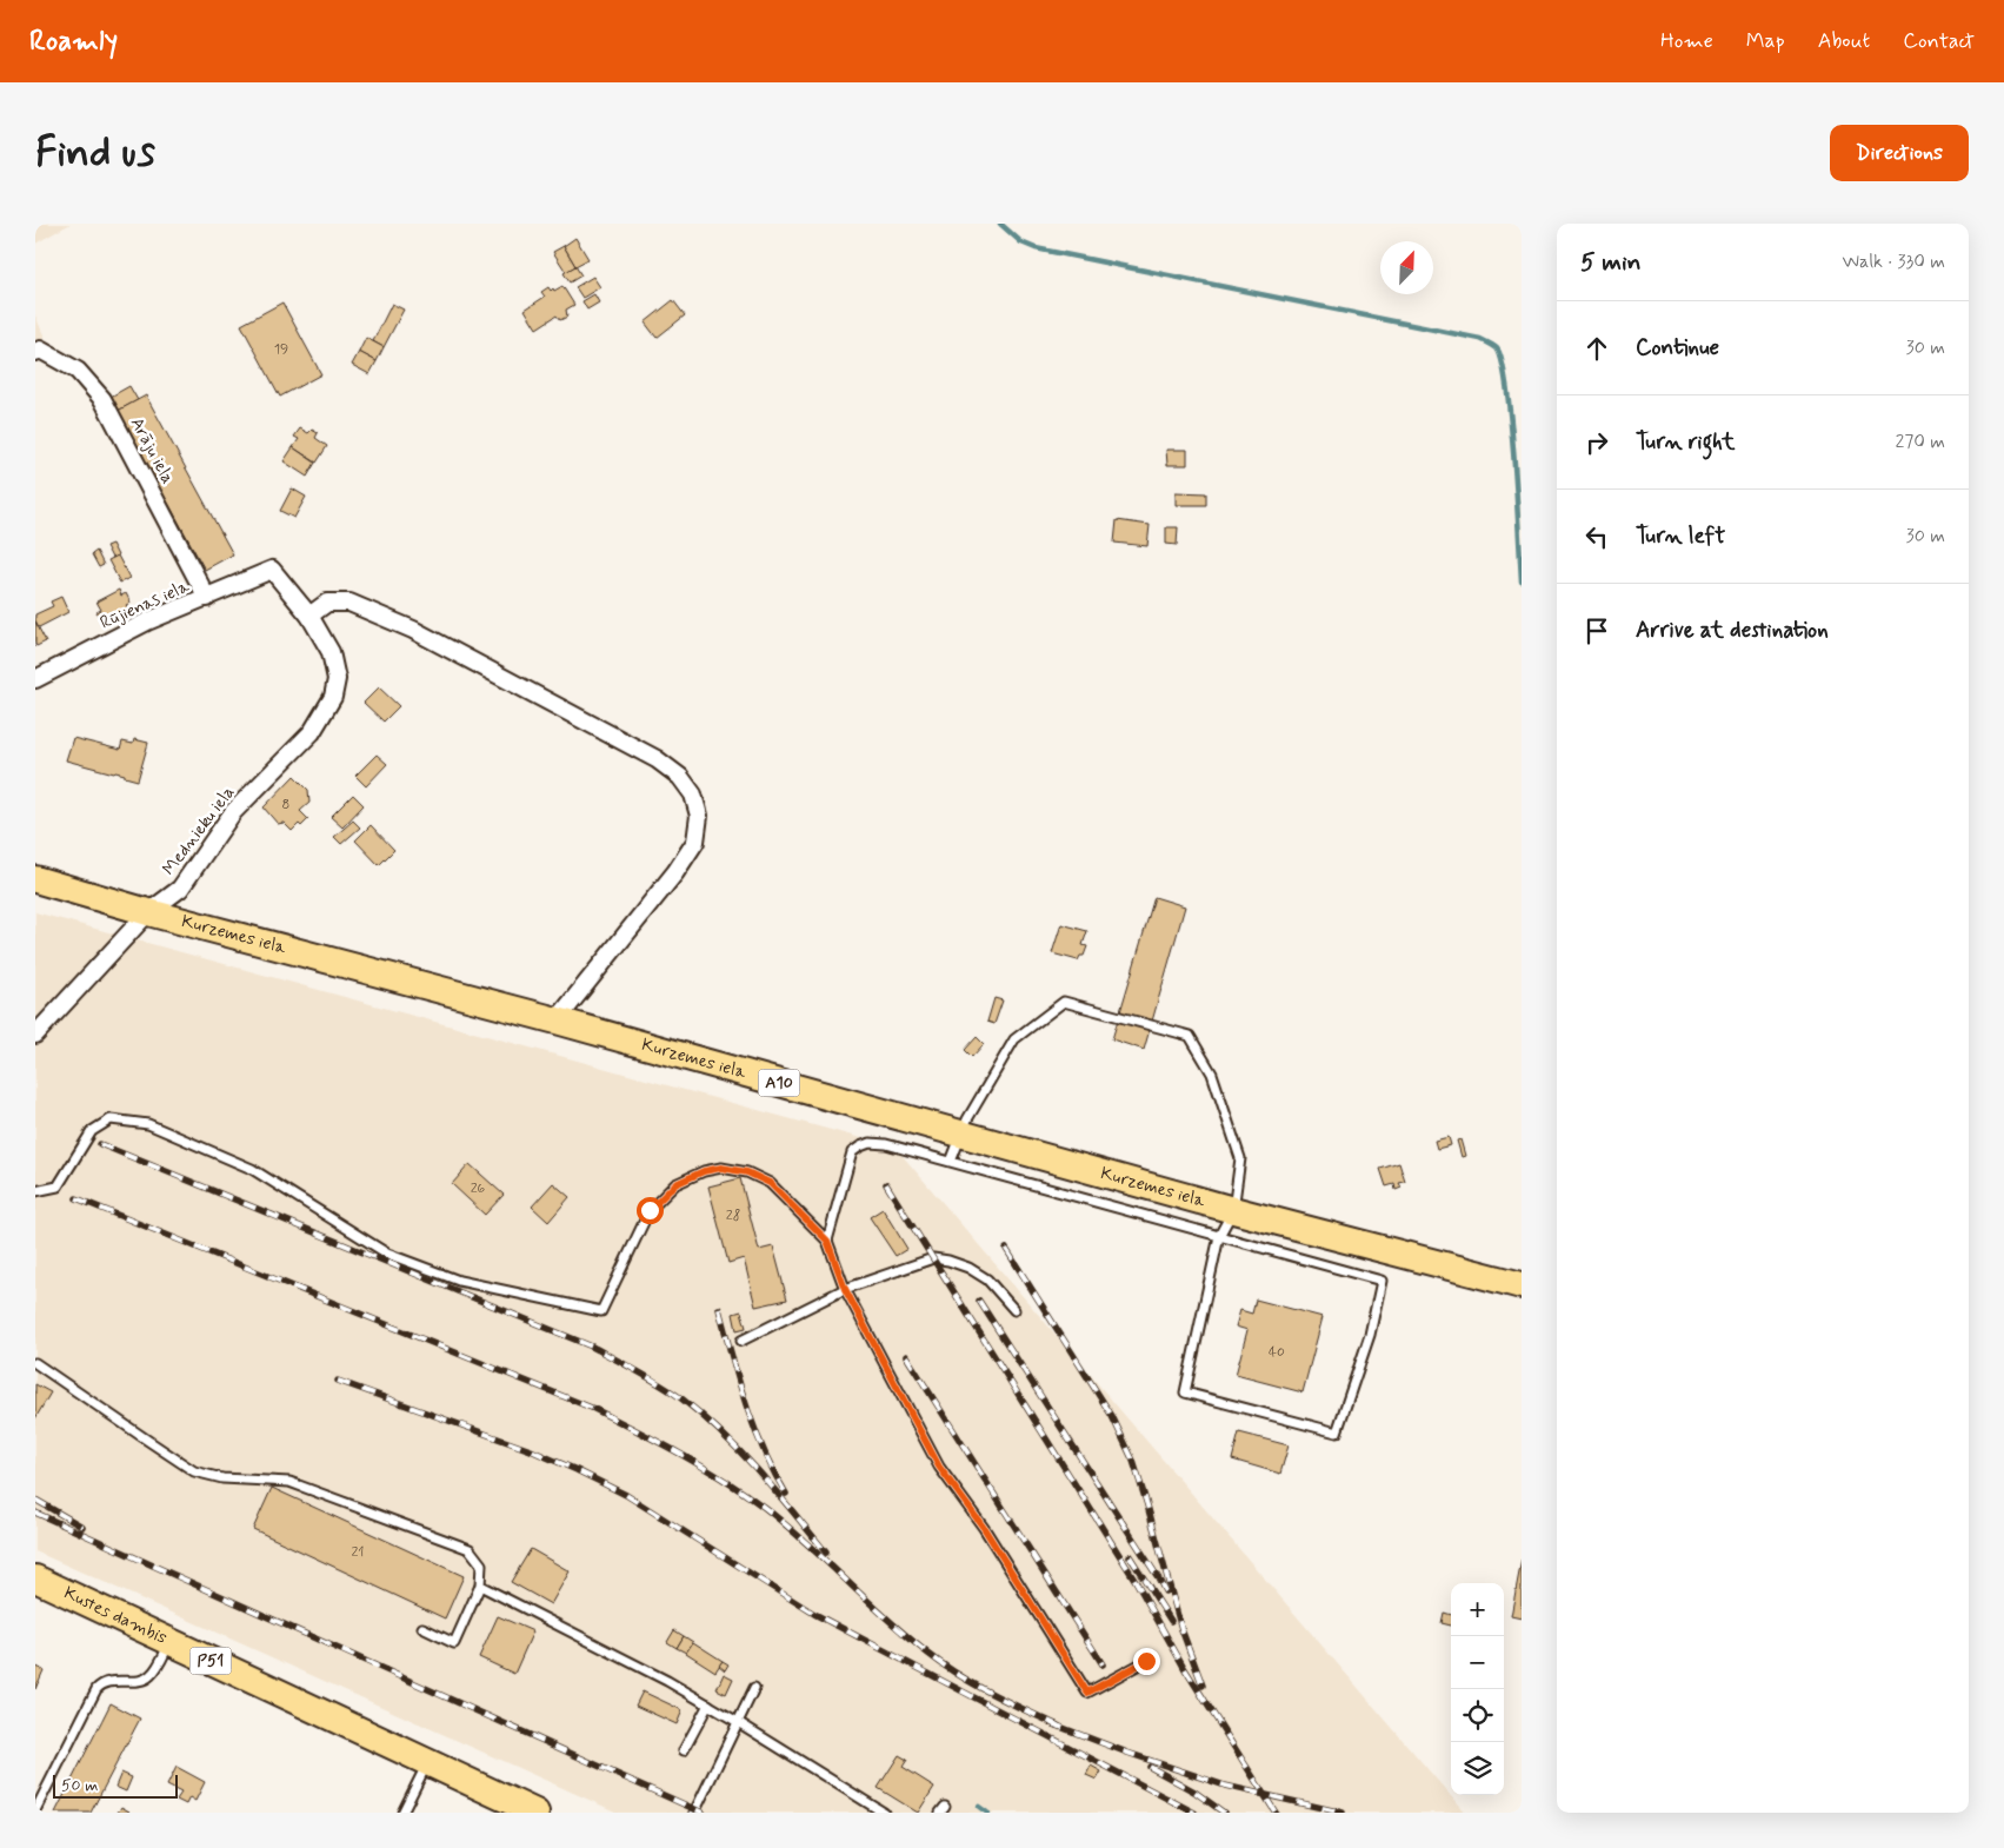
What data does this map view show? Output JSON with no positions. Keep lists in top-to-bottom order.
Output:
{
  "streets": {
    "main road": [
      "Kurzemes iela",
      "A10",
      "Kustes dambis",
      "P51"
    ],
    "street": ["Arāju iela", "Rūjienas iela", "Mednieku iela"]
  },
  "crossings": [
    ["Arāju iela", "Rūjienas iela"],
    ["Rūjienas iela", "Mednieku iela"],
    ["Mednieku iela", "Kurzemes iela"],
    ["Kustes dambis", "P51"]
  ],
  "house_numbers": [
    "19",
    "8",
    "26",
    "28",
    "40",
    "21"
  ],
  "scale_bar": "50 m",
  "north": "top right",
  "page": {
    "header": "Roamly",
    "nav": [
      "Home",
      "Map",
      "About",
      "Contact"
    ],
    "buttons": "Directions",
    "title": "Find us",
    "heading": ["5 min", "Walk · 330 m"],
    "list": [
      ["Continue", "30 m"],
      ["Turn right", "270 m"],
      ["Turn left", "30 m"],
      "Arrive at destination"
    ],
    "map_buttons": ["+", "−"],
    "scale": "50 m"
  }
}
